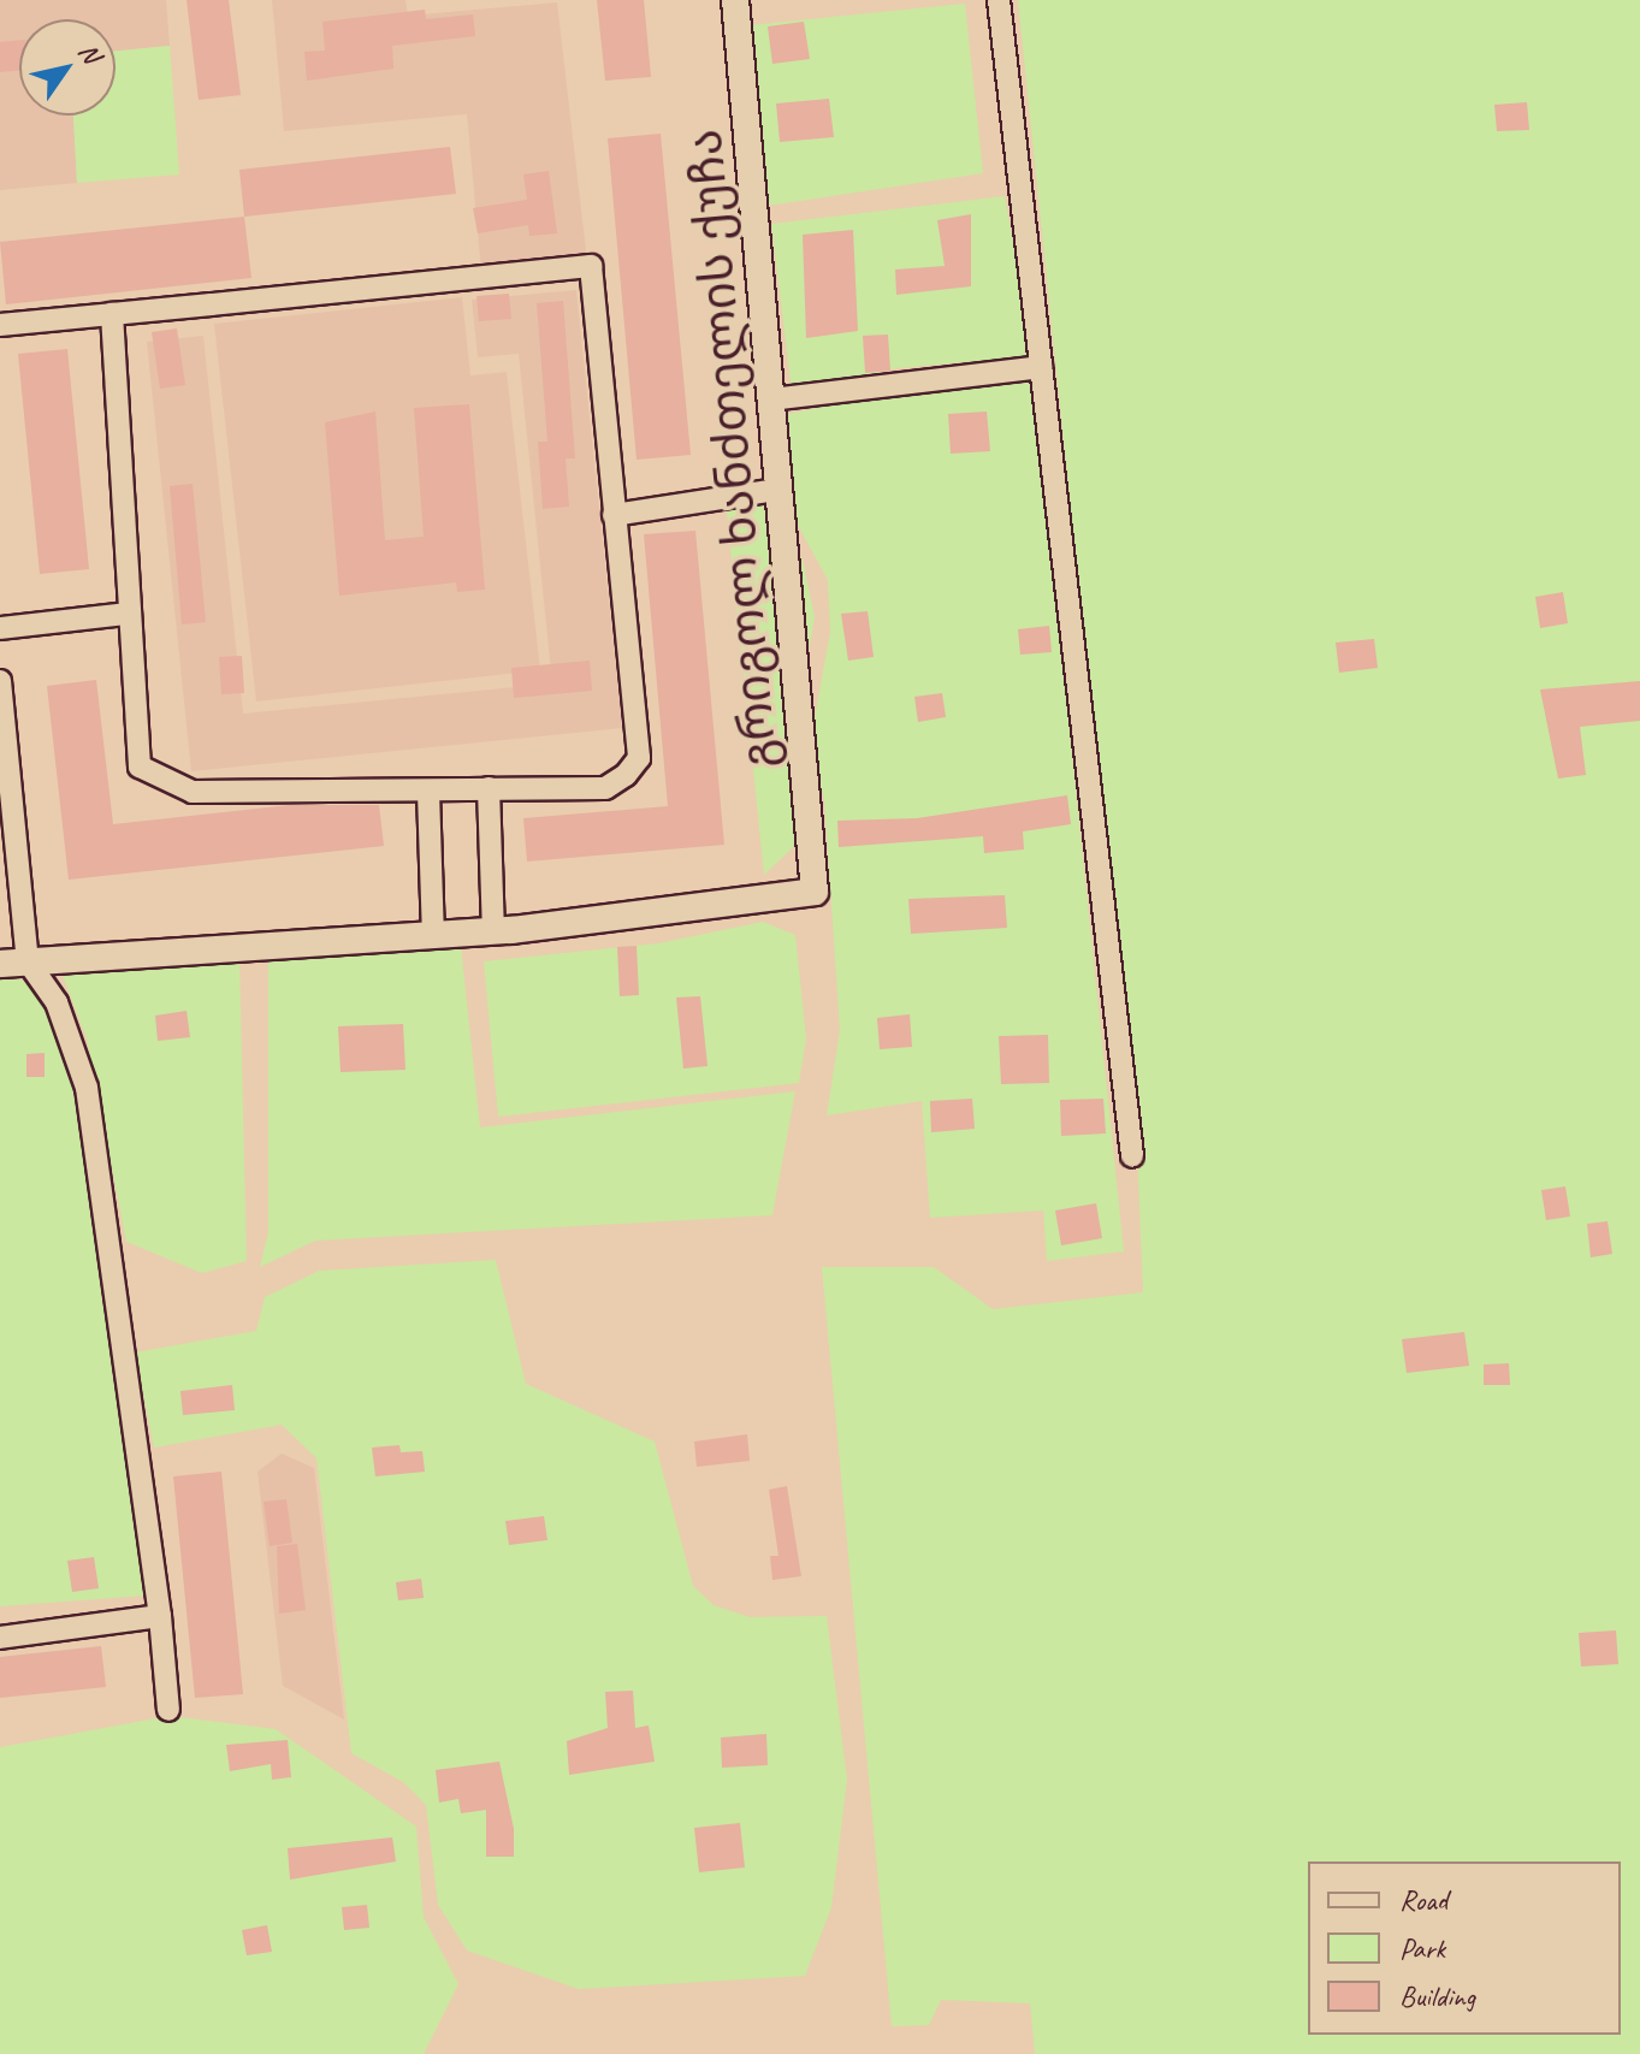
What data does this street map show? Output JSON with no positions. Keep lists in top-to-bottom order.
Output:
{
  "streets": {
    "street": ["გრიგოლ ხანძთელის ქუჩა"]
  },
  "legend": ["Road", "Park", "Building"],
  "north": "top right"
}
